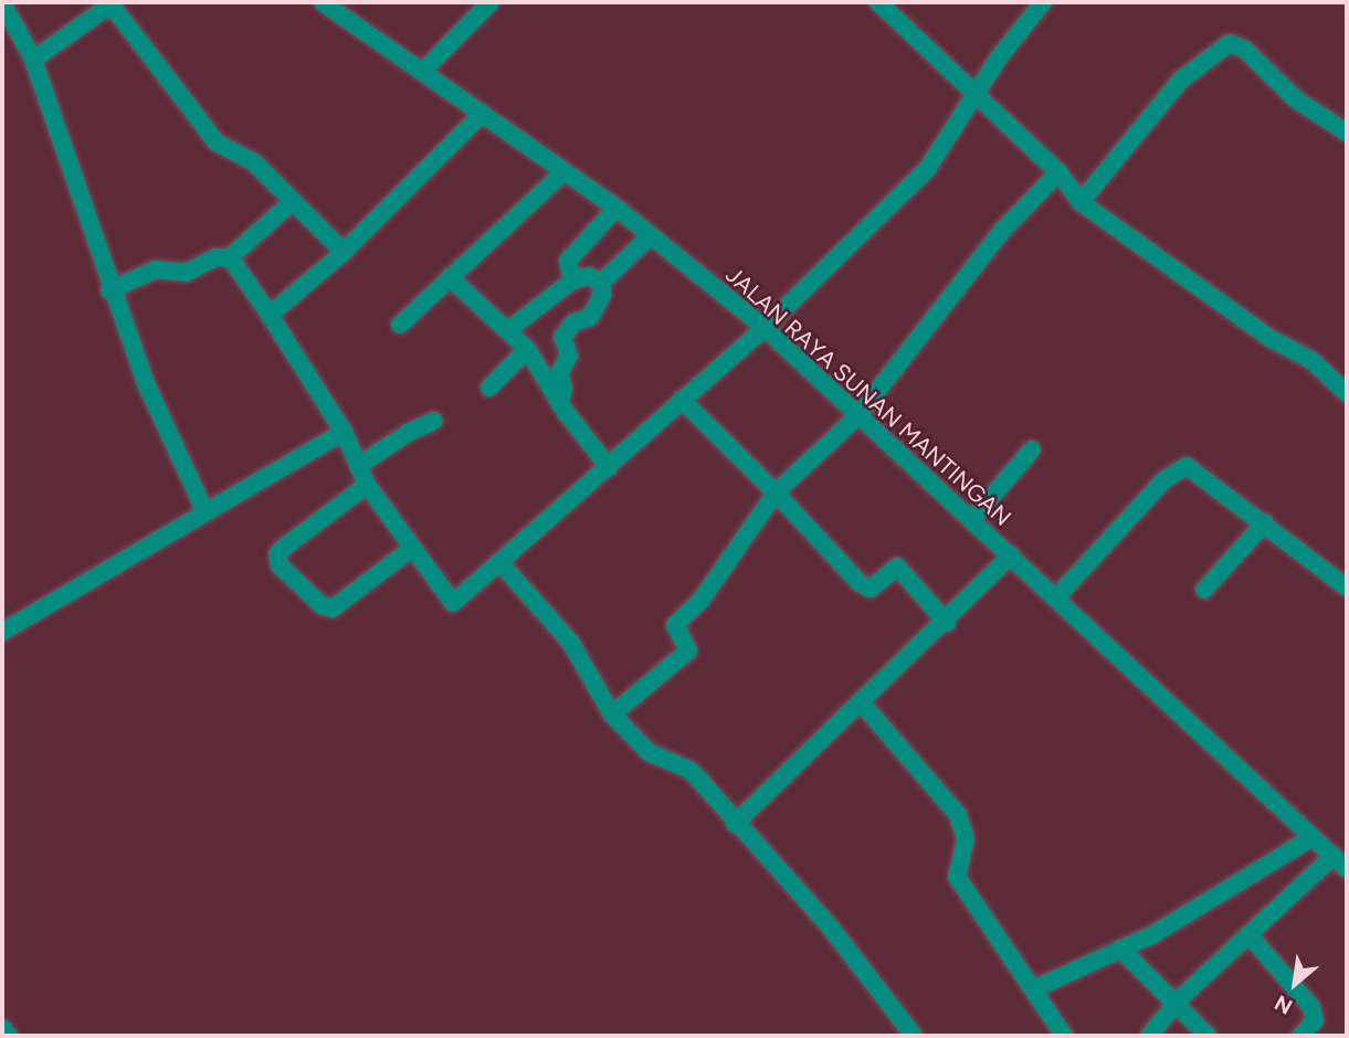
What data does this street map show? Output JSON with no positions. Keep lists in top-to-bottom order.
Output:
{
  "streets": {
    "street": ["JALAN RAYA SUNAN MANTINGAN"]
  },
  "north": "bottom left"
}
